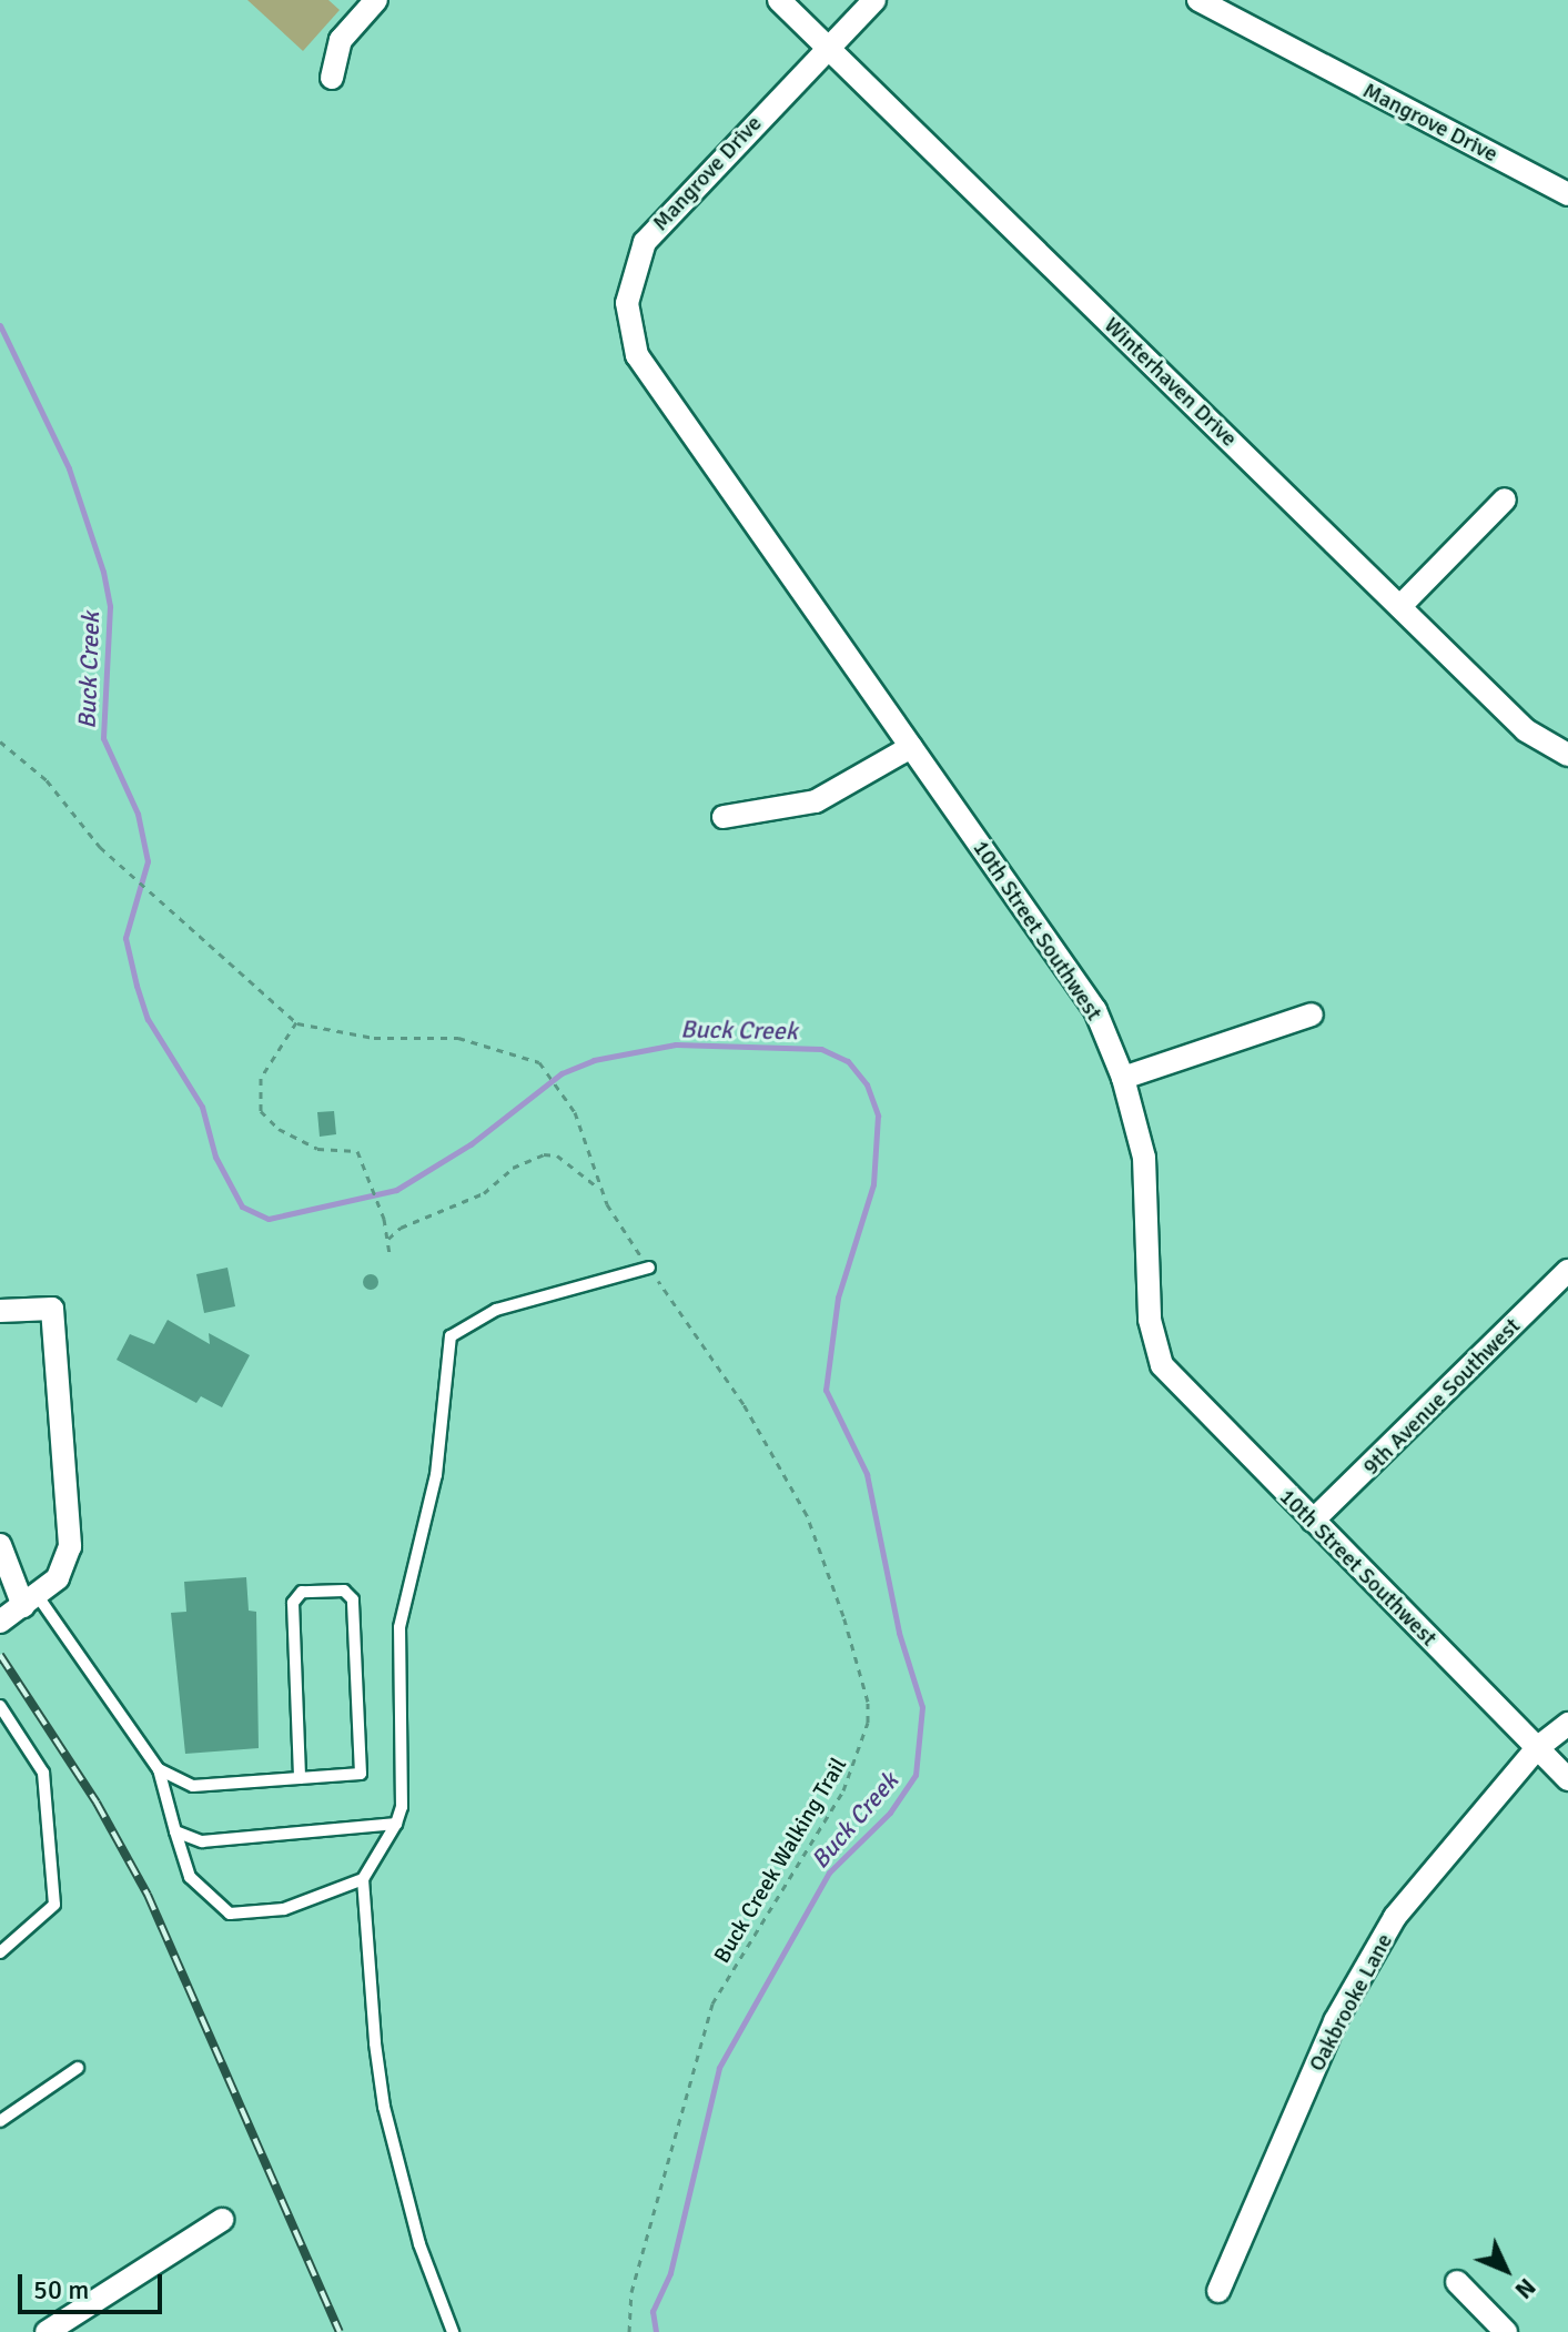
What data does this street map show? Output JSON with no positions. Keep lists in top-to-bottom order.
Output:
{
  "streets": {
    "street": [
      "Mangrove Drive",
      "Winterhaven Drive",
      "10th Street Southwest",
      "9th Avenue Southwest",
      "Oakbrooke Lane"
    ],
    "path": ["Buck Creek Walking Trail"]
  },
  "crossings": [
    ["Mangrove Drive", "Winterhaven Drive"],
    ["Mangrove Drive", "10th Street Southwest"],
    ["10th Street Southwest", "9th Avenue Southwest"],
    ["10th Street Southwest", "Oakbrooke Lane"]
  ],
  "water": ["Buck Creek"],
  "scale_bar": "50 m",
  "north": "bottom right"
}
